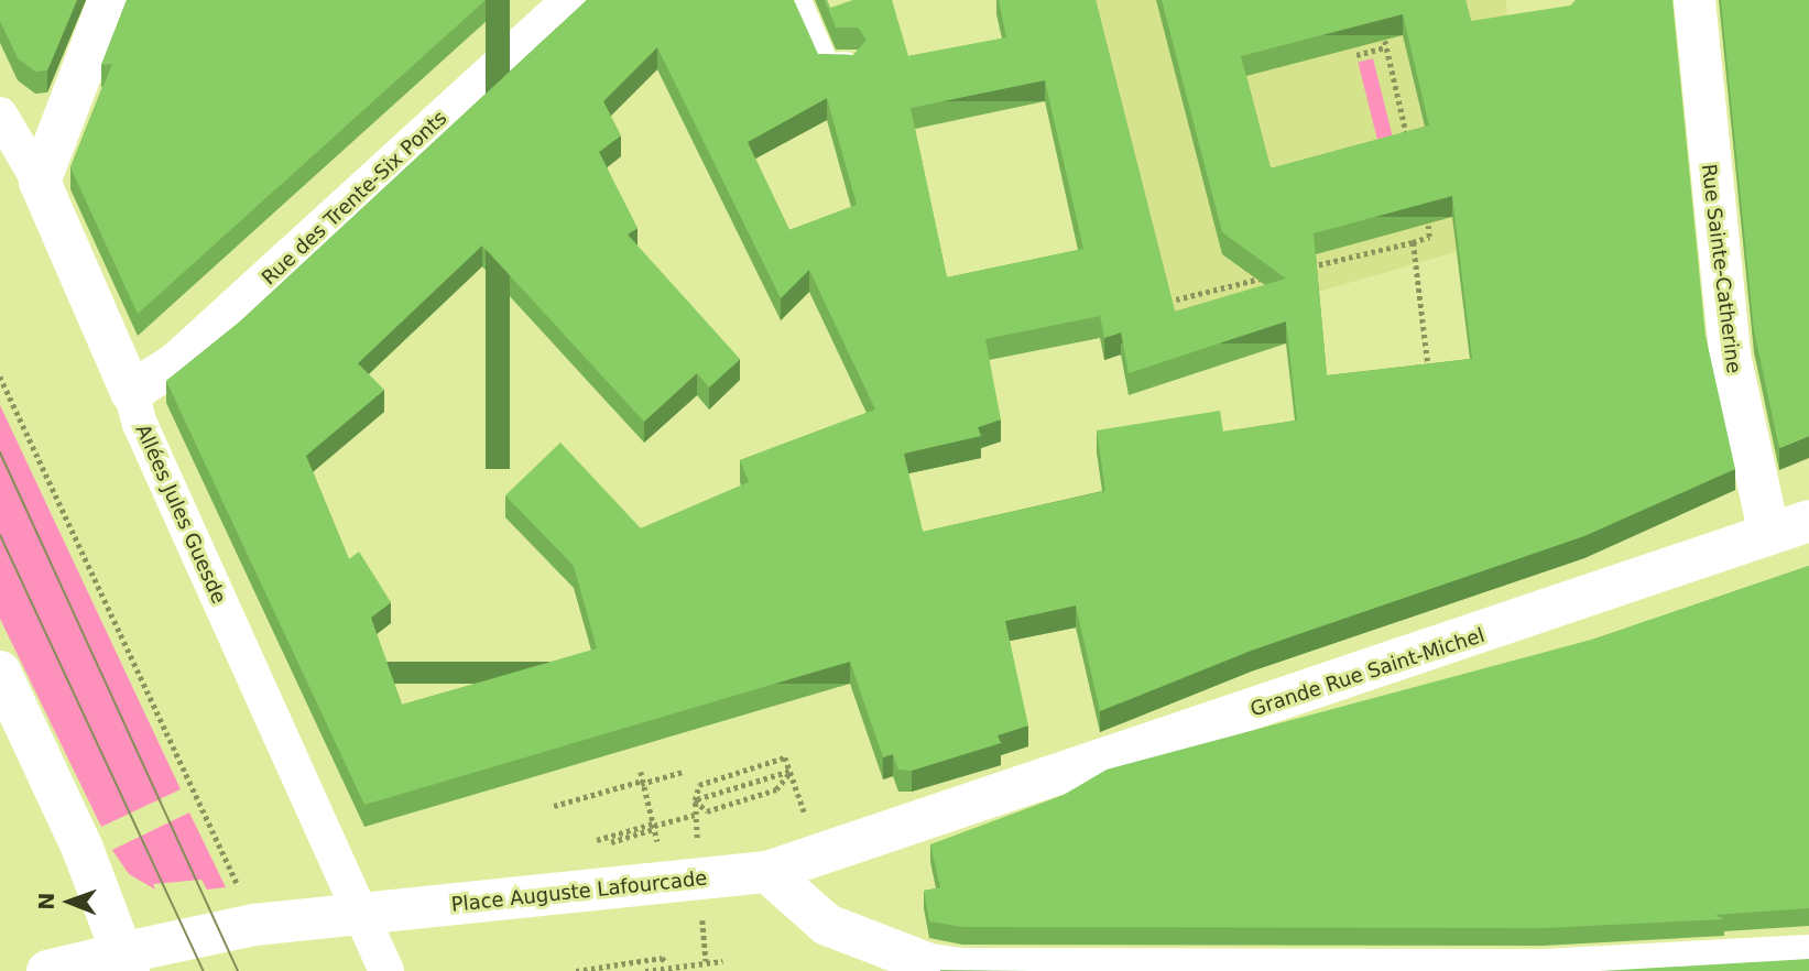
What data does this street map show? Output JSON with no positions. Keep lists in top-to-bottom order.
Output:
{
  "streets": {
    "street": [
      "Rue des Trente-Six Ponts",
      "Rue Sainte-Catherine",
      "Allées Jules Guesde",
      "Grande Rue Saint-Michel",
      "Place Auguste Lafourcade"
    ]
  },
  "crossings": [
    ["Rue des Trente-Six Ponts", "Allées Jules Guesde"],
    ["Rue Sainte-Catherine", "Grande Rue Saint-Michel"],
    ["Allées Jules Guesde", "Place Auguste Lafourcade"],
    ["Grande Rue Saint-Michel", "Place Auguste Lafourcade"]
  ],
  "north": "left"
}
